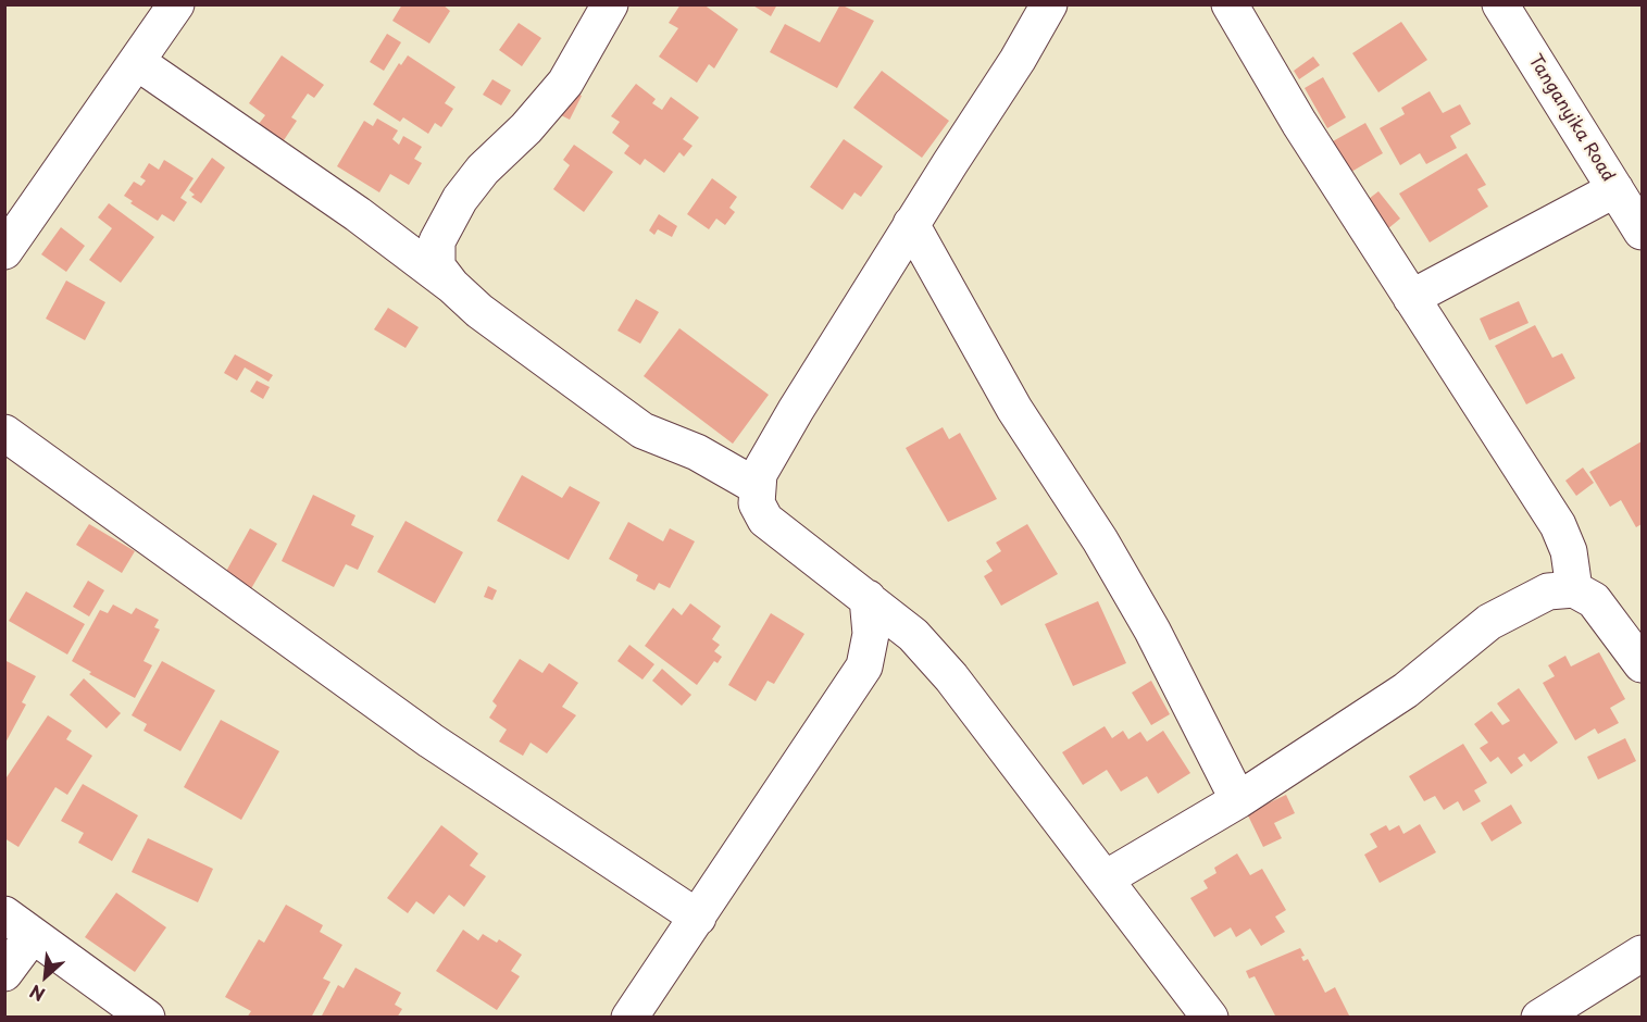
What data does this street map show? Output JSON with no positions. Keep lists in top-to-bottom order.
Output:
{
  "streets": {
    "street": ["Tanganyika Road"]
  },
  "north": "bottom left"
}
